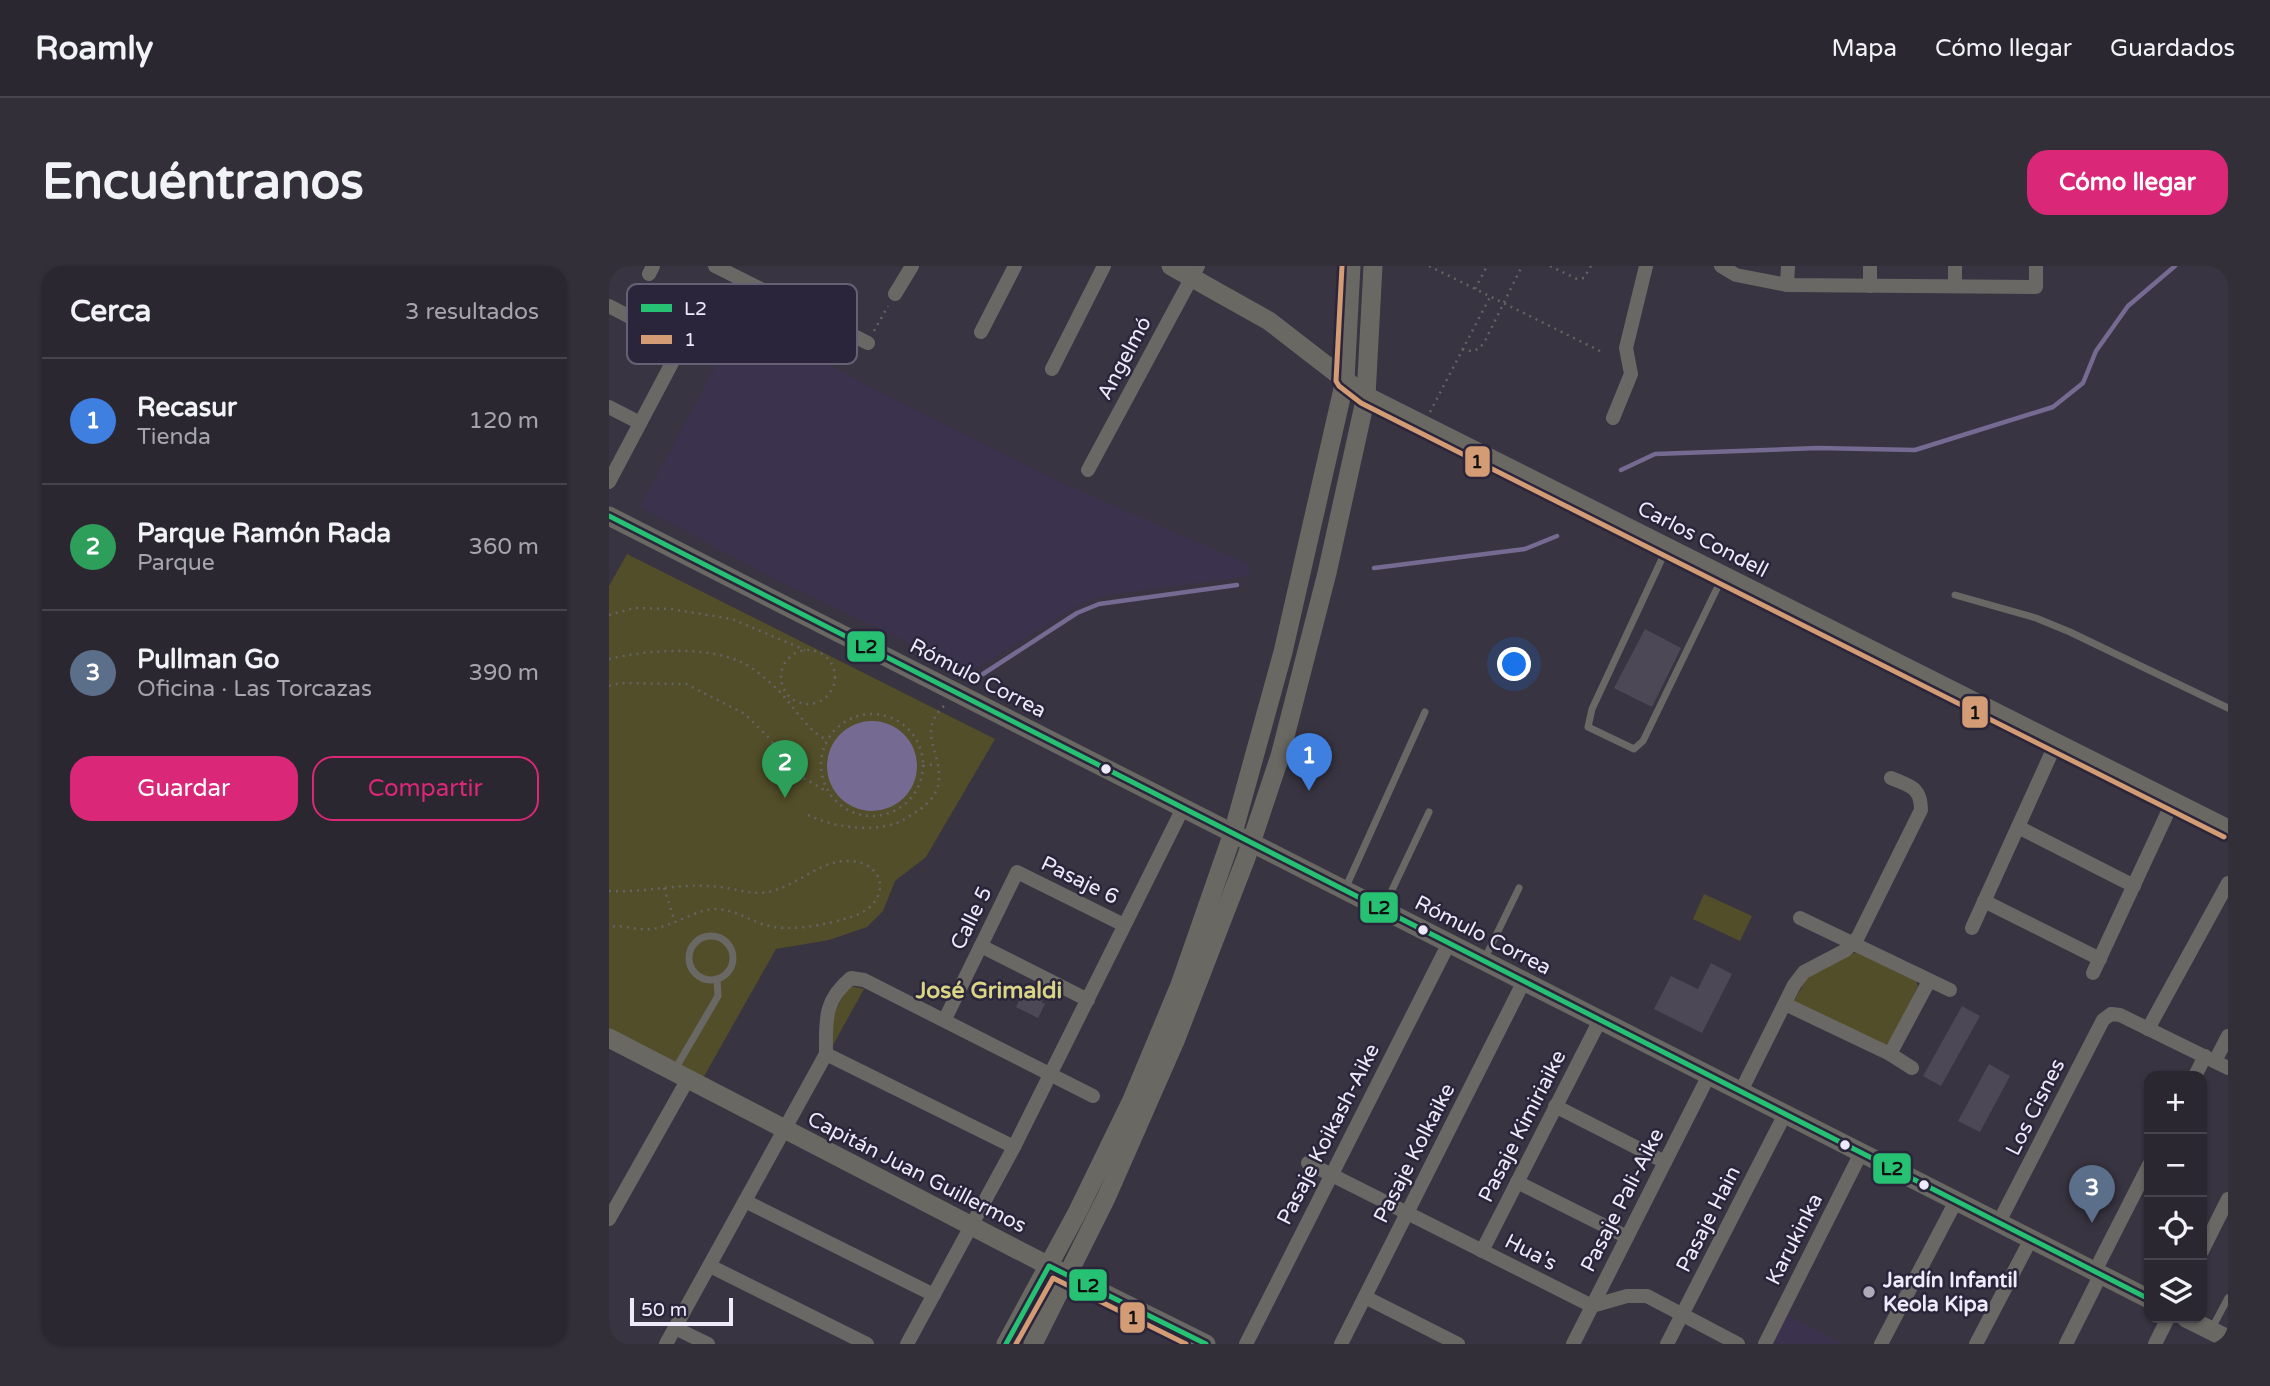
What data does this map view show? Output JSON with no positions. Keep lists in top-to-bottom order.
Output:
{
  "streets": {
    "street": [
      "Angelmó",
      "Carlos Condell",
      "Rómulo Correa",
      "Pasaje 6",
      "Calle 5",
      "Los Cisnes",
      "Pasaje Kimiriaike",
      "Pasaje Koikash-Aike",
      "Pasaje Kolkaike",
      "Capitán Juan Guillermos",
      "Pasaje Pali-Aike",
      "Pasaje Hain",
      "Karukinka",
      "Hua's"
    ]
  },
  "crossings": [
    ["Angelmó", "Carlos Condell"],
    ["Rómulo Correa", "Los Cisnes"],
    ["Rómulo Correa", "Pasaje Kimiriaike"],
    ["Rómulo Correa", "Pasaje Koikash-Aike"],
    ["Rómulo Correa", "Pasaje Kolkaike"],
    ["Rómulo Correa", "Pasaje Pali-Aike"],
    ["Rómulo Correa", "Pasaje Hain"],
    ["Rómulo Correa", "Karukinka"],
    ["Pasaje 6", "Calle 5"],
    ["Pasaje Kimiriaike", "Hua's"],
    ["Pasaje Koikash-Aike", "Hua's"],
    ["Pasaje Kolkaike", "Hua's"],
    ["Pasaje Pali-Aike", "Hua's"]
  ],
  "districts": ["José Grimaldi"],
  "places": ["Jardín Infantil Keola Kipa"],
  "lines": ["transit line 1", "transit line L2"],
  "legend": ["L2", "1"],
  "scale_bar": "50 m",
  "page": {
    "header": "Roamly",
    "nav": ["Mapa", "Cómo llegar", "Guardados"],
    "buttons": [
      "Cómo llegar",
      ["Guardar", "Compartir"]
    ],
    "title": "Encuéntranos",
    "heading": ["Cerca", "3 resultados"],
    "list": [
      {
        "mark": "1",
        "name": "Recasur",
        "note": "Tienda",
        "value": "120 m"
      },
      {
        "mark": "2",
        "name": "Parque Ramón Rada",
        "note": "Parque",
        "value": "360 m"
      },
      {
        "mark": "3",
        "name": "Pullman Go",
        "note": "Oficina · Las Torcazas",
        "value": "390 m"
      }
    ],
    "pins": ["1", "2", "3"],
    "map_buttons": ["+", "−"],
    "scale": "50 m"
  }
}
